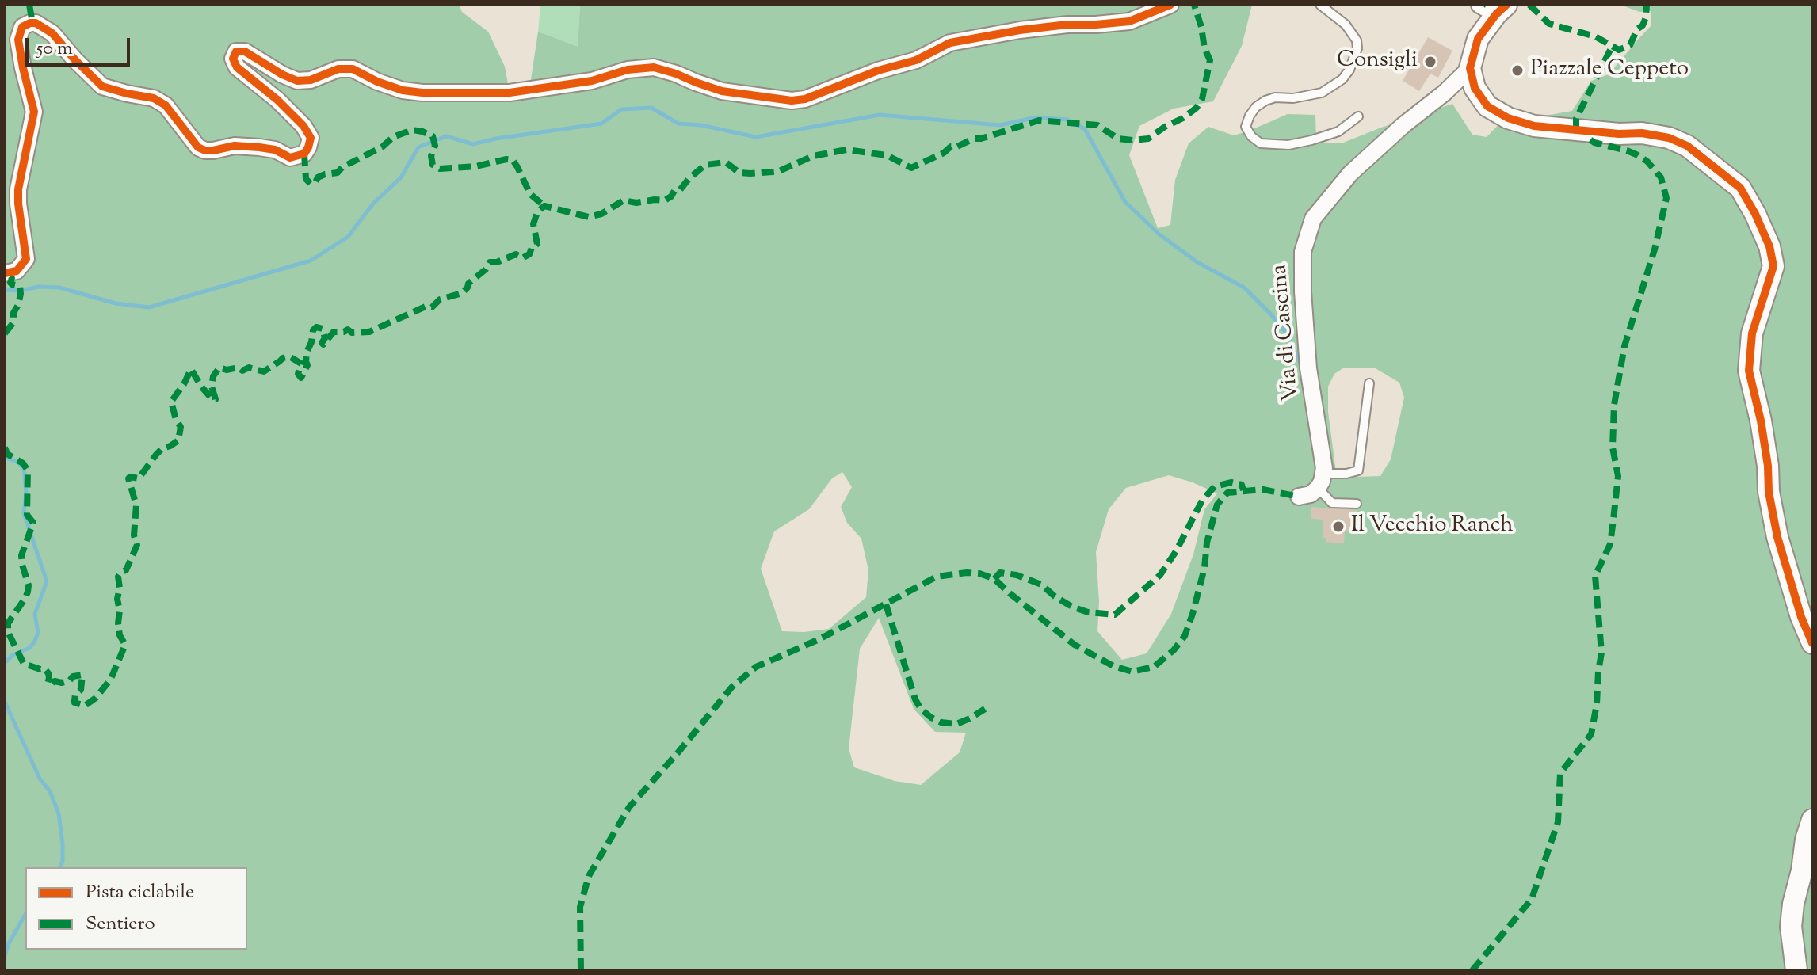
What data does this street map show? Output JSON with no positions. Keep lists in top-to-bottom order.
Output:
{
  "streets": {
    "street": ["Via di Cascina"]
  },
  "places": ["Consigli", "Piazzale Ceppeto", "Il Vecchio Ranch"],
  "legend": ["Pista ciclabile", "Sentiero"],
  "scale_bar": "50 m"
}
